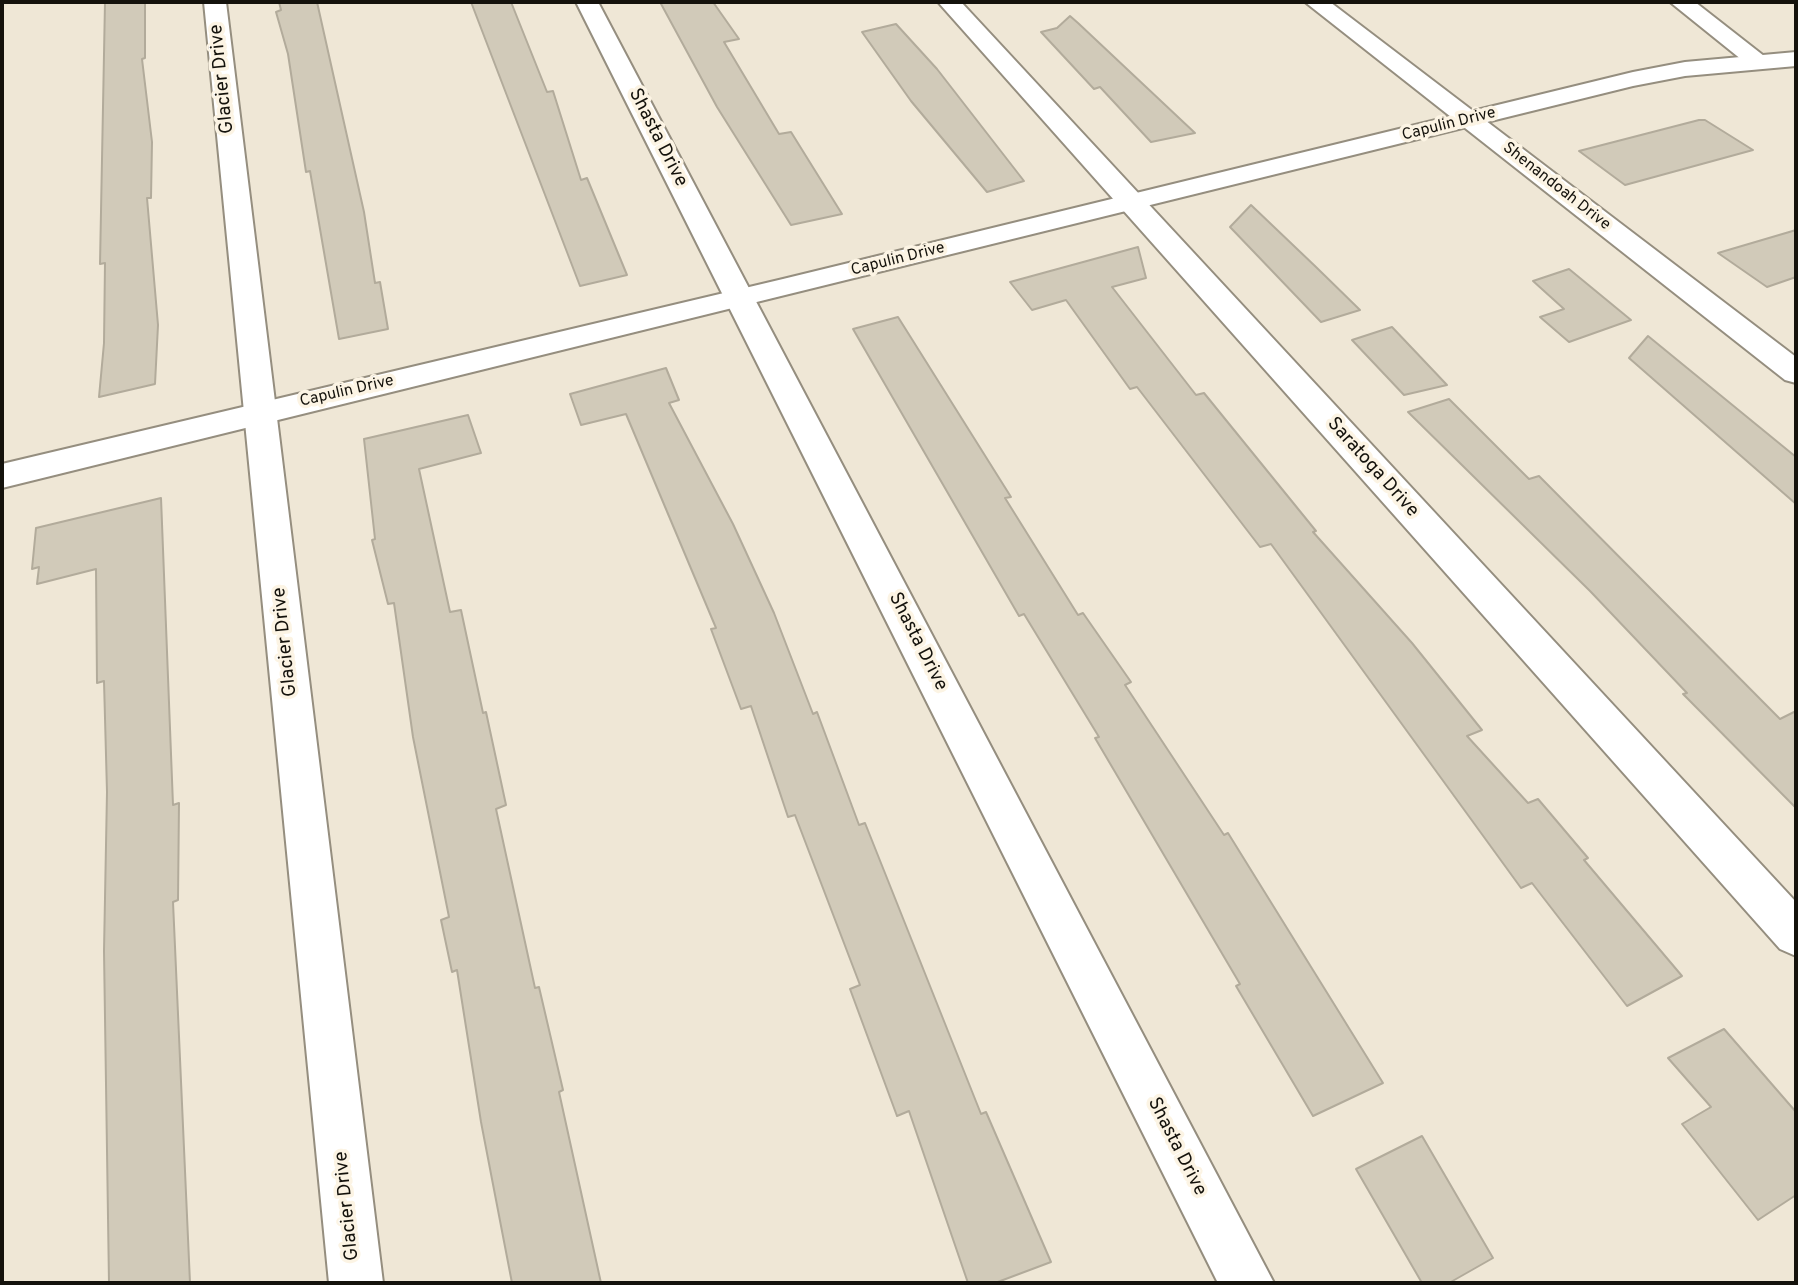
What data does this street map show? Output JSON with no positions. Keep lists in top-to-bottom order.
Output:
{
  "streets": {
    "street": [
      "Glacier Drive",
      "Capulin Drive",
      "Shasta Drive",
      "Shenandoah Drive",
      "Saratoga Drive"
    ]
  },
  "crossings": [
    ["Glacier Drive", "Capulin Drive"],
    ["Capulin Drive", "Shasta Drive"],
    ["Capulin Drive", "Shenandoah Drive"],
    ["Capulin Drive", "Saratoga Drive"]
  ]
}
